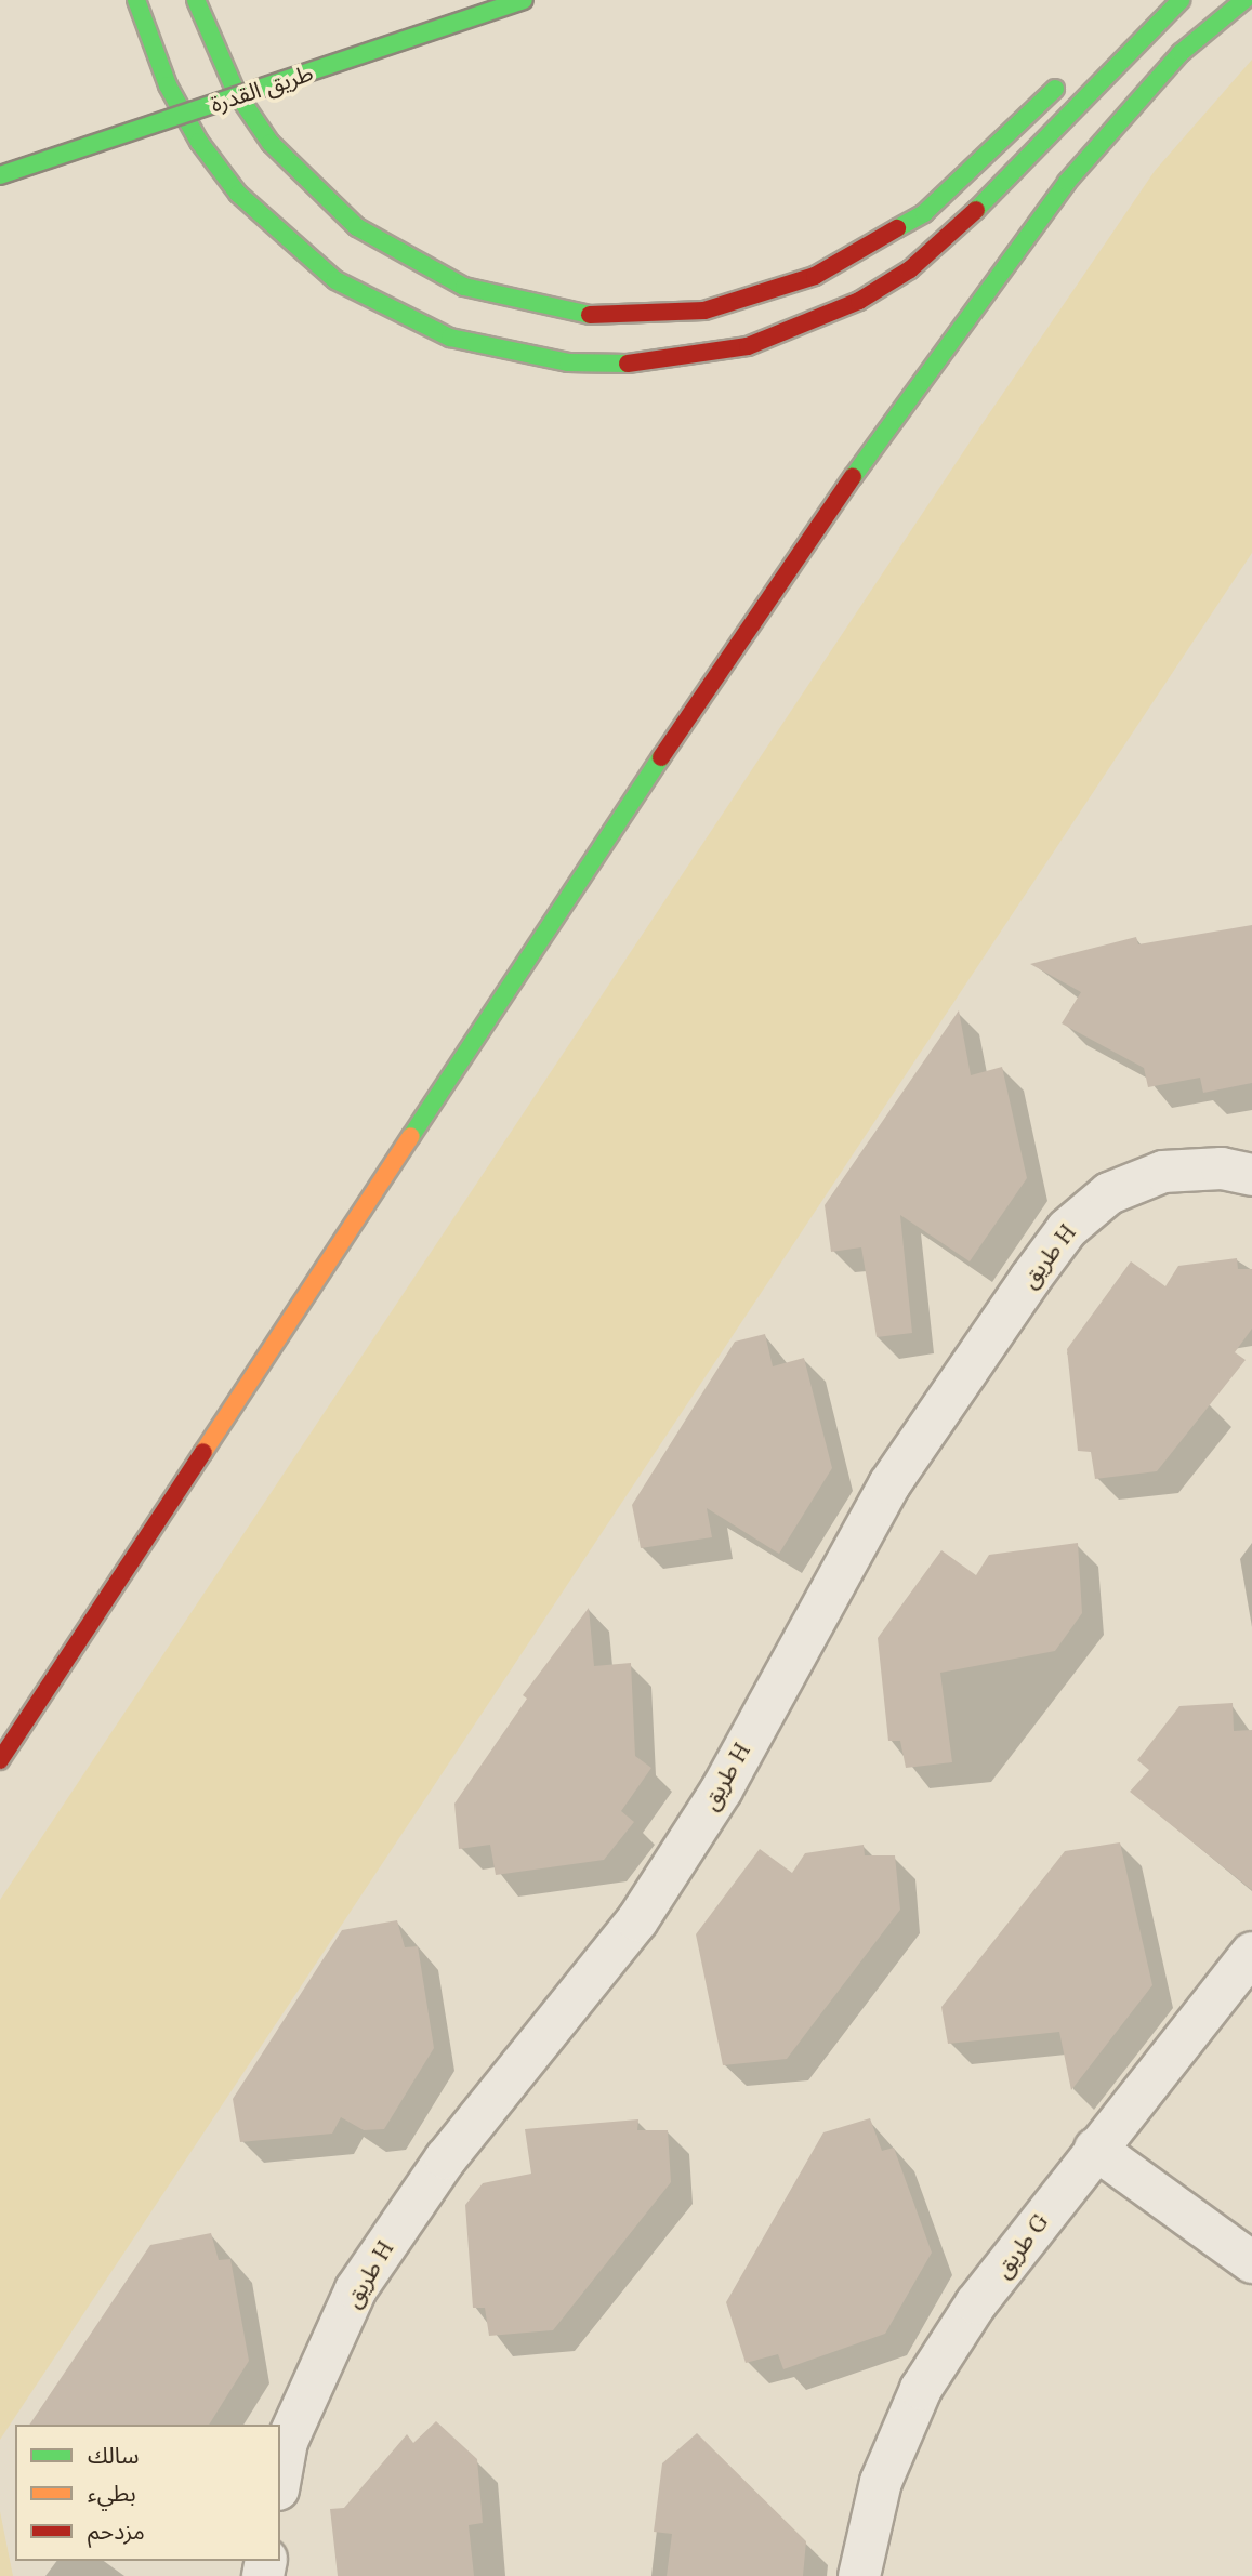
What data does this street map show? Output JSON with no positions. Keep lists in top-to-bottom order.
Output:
{
  "streets": {
    "main road": ["طريق القدرة"],
    "street": ["طريق H", "طريق G"]
  },
  "legend": ["سالك", "بطيء", "مزدحم"]
}
